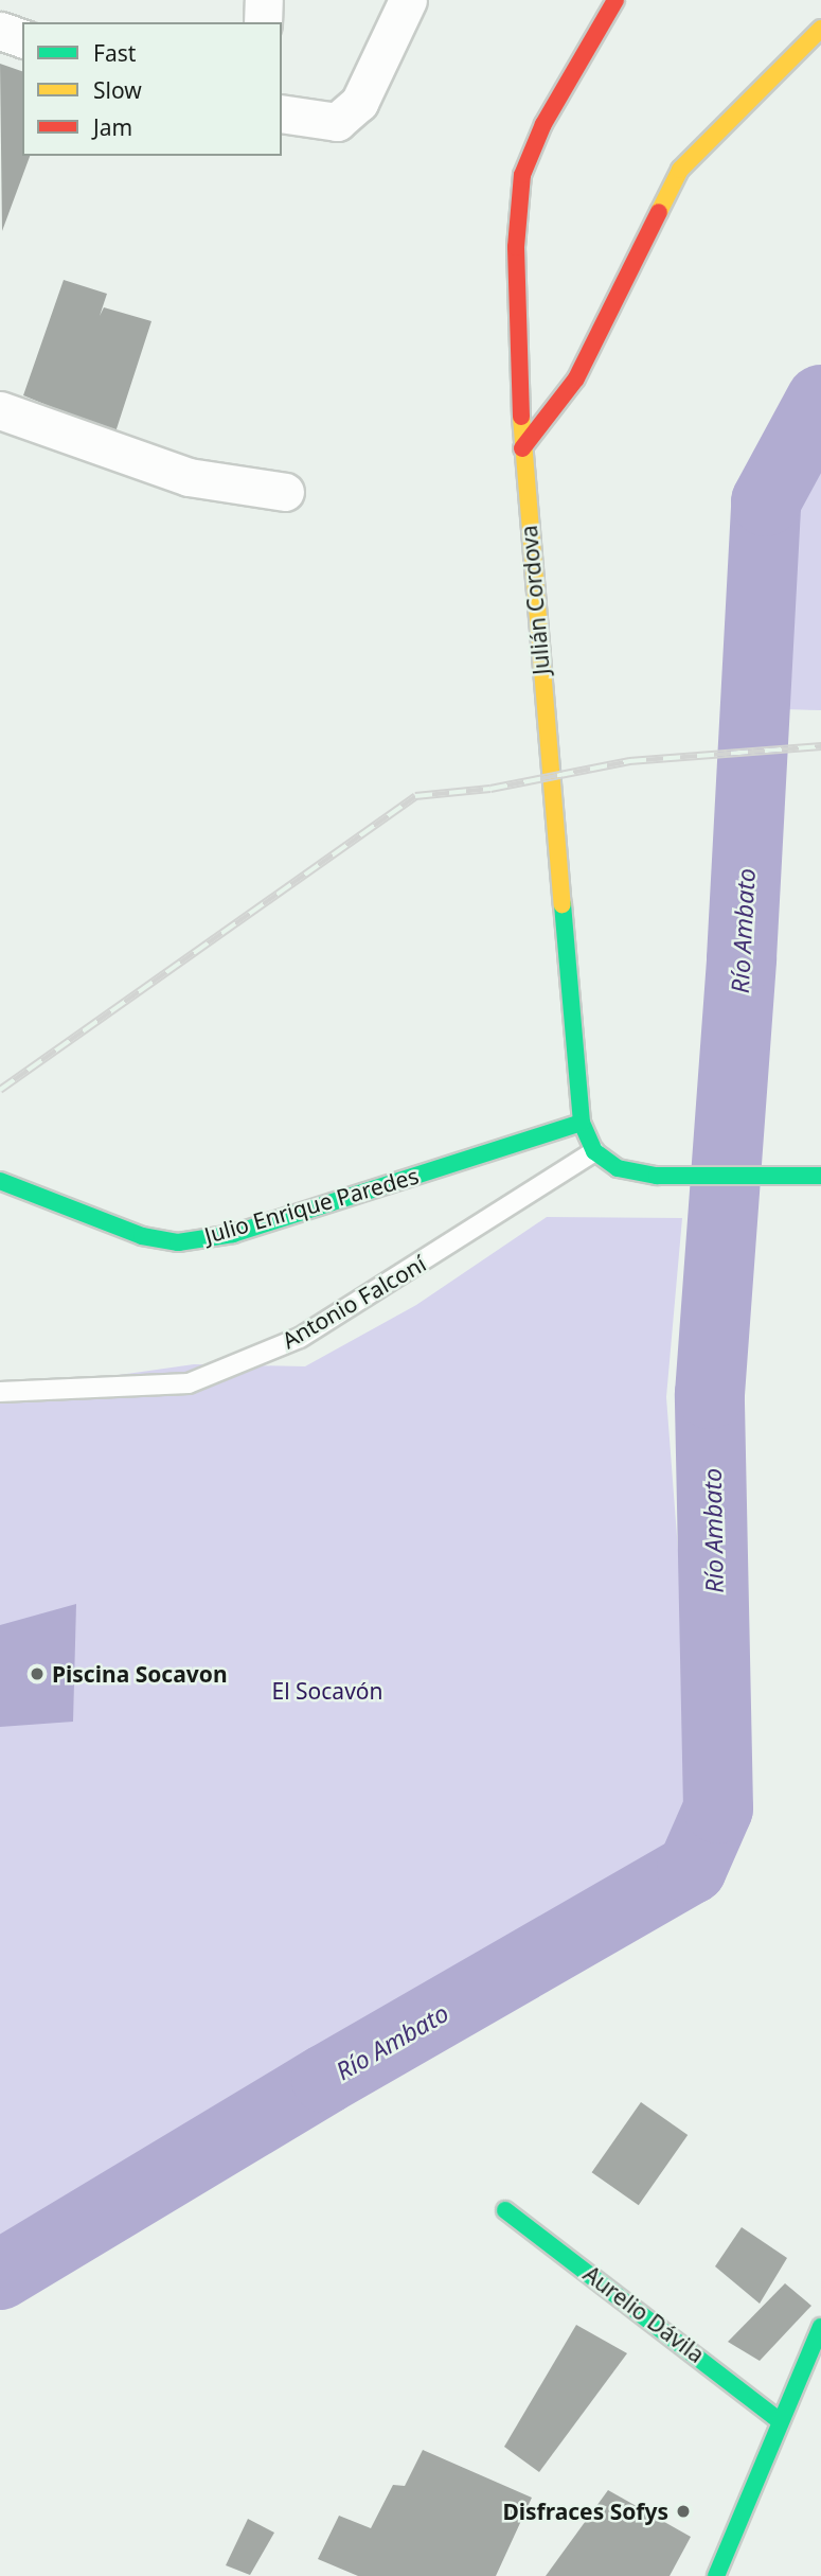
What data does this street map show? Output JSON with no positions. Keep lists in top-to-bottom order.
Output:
{
  "streets": {
    "main road": ["Julián Cordova", "Julio Enrique Paredes", "Aurelio Dávila"],
    "lane": ["Antonio Falconí"]
  },
  "crossings": [
    ["Julián Cordova", "Julio Enrique Paredes"],
    ["Julián Cordova", "Antonio Falconí"]
  ],
  "water": ["Río Ambato"],
  "parks": ["El Socavón"],
  "places": ["Piscina Socavon", "Disfraces Sofys"],
  "legend": ["Fast", "Slow", "Jam"]
}
